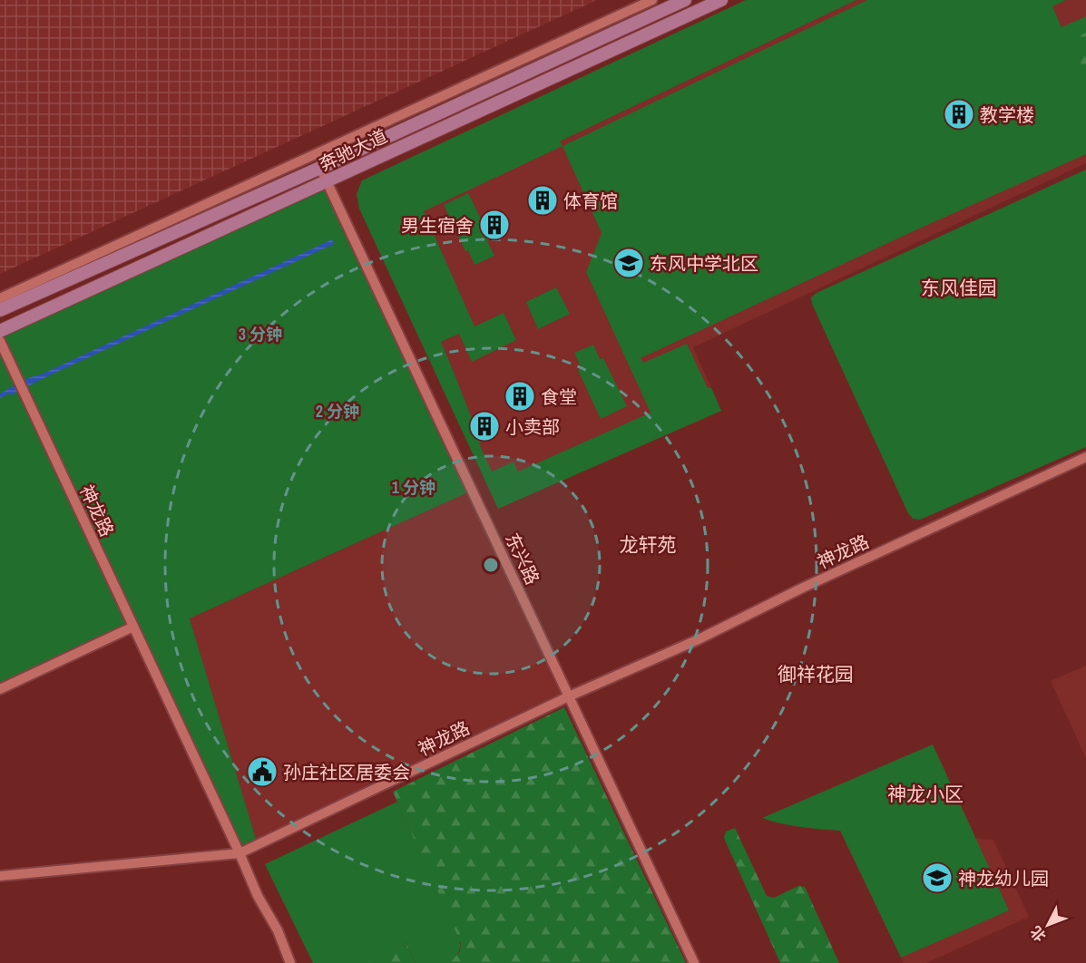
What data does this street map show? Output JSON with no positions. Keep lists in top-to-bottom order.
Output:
{
  "streets": {
    "main road": ["奔驰大道"],
    "street": ["神龙路", "东兴路"]
  },
  "crossings": [
    ["奔驰大道", "东兴路"],
    ["神龙路", "东兴路"]
  ],
  "districts": [
    "东风佳园",
    "龙轩苑",
    "御祥花园",
    "神龙小区"
  ],
  "places": {
    "building": [
      "教学楼",
      "体育馆",
      "男生宿舍",
      "食堂",
      "小卖部"
    ],
    "school or university": ["东风中学北区", "神龙幼儿园"],
    "public building": ["孙庄社区居委会"]
  },
  "north": "bottom left",
  "rings": ["3 分钟", "2 分钟", "1 分钟"]
}
